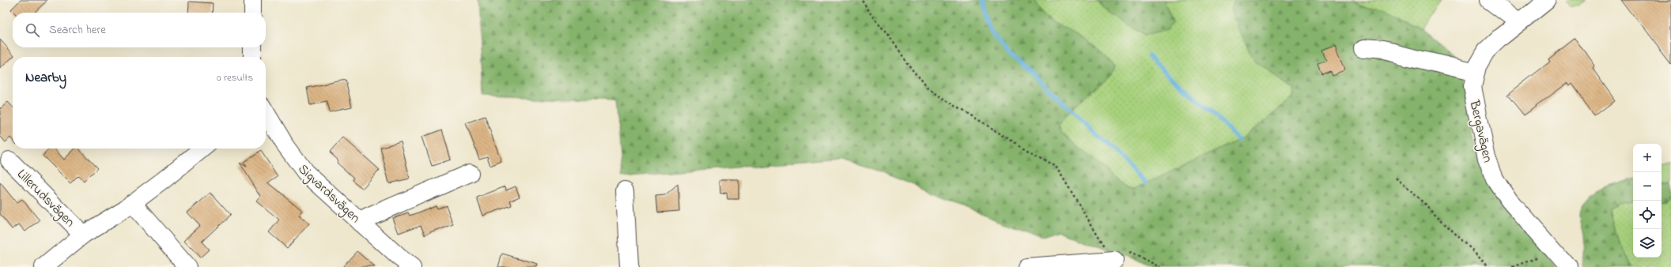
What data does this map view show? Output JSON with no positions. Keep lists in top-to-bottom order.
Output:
{
  "streets": {
    "street": ["Bergavägen", "Sigvardsvägen", "Lillerudsvägen"]
  },
  "page": {
    "search": "Search here",
    "heading": ["Nearby", "0 results"],
    "map_buttons": ["+", "−"]
  }
}
